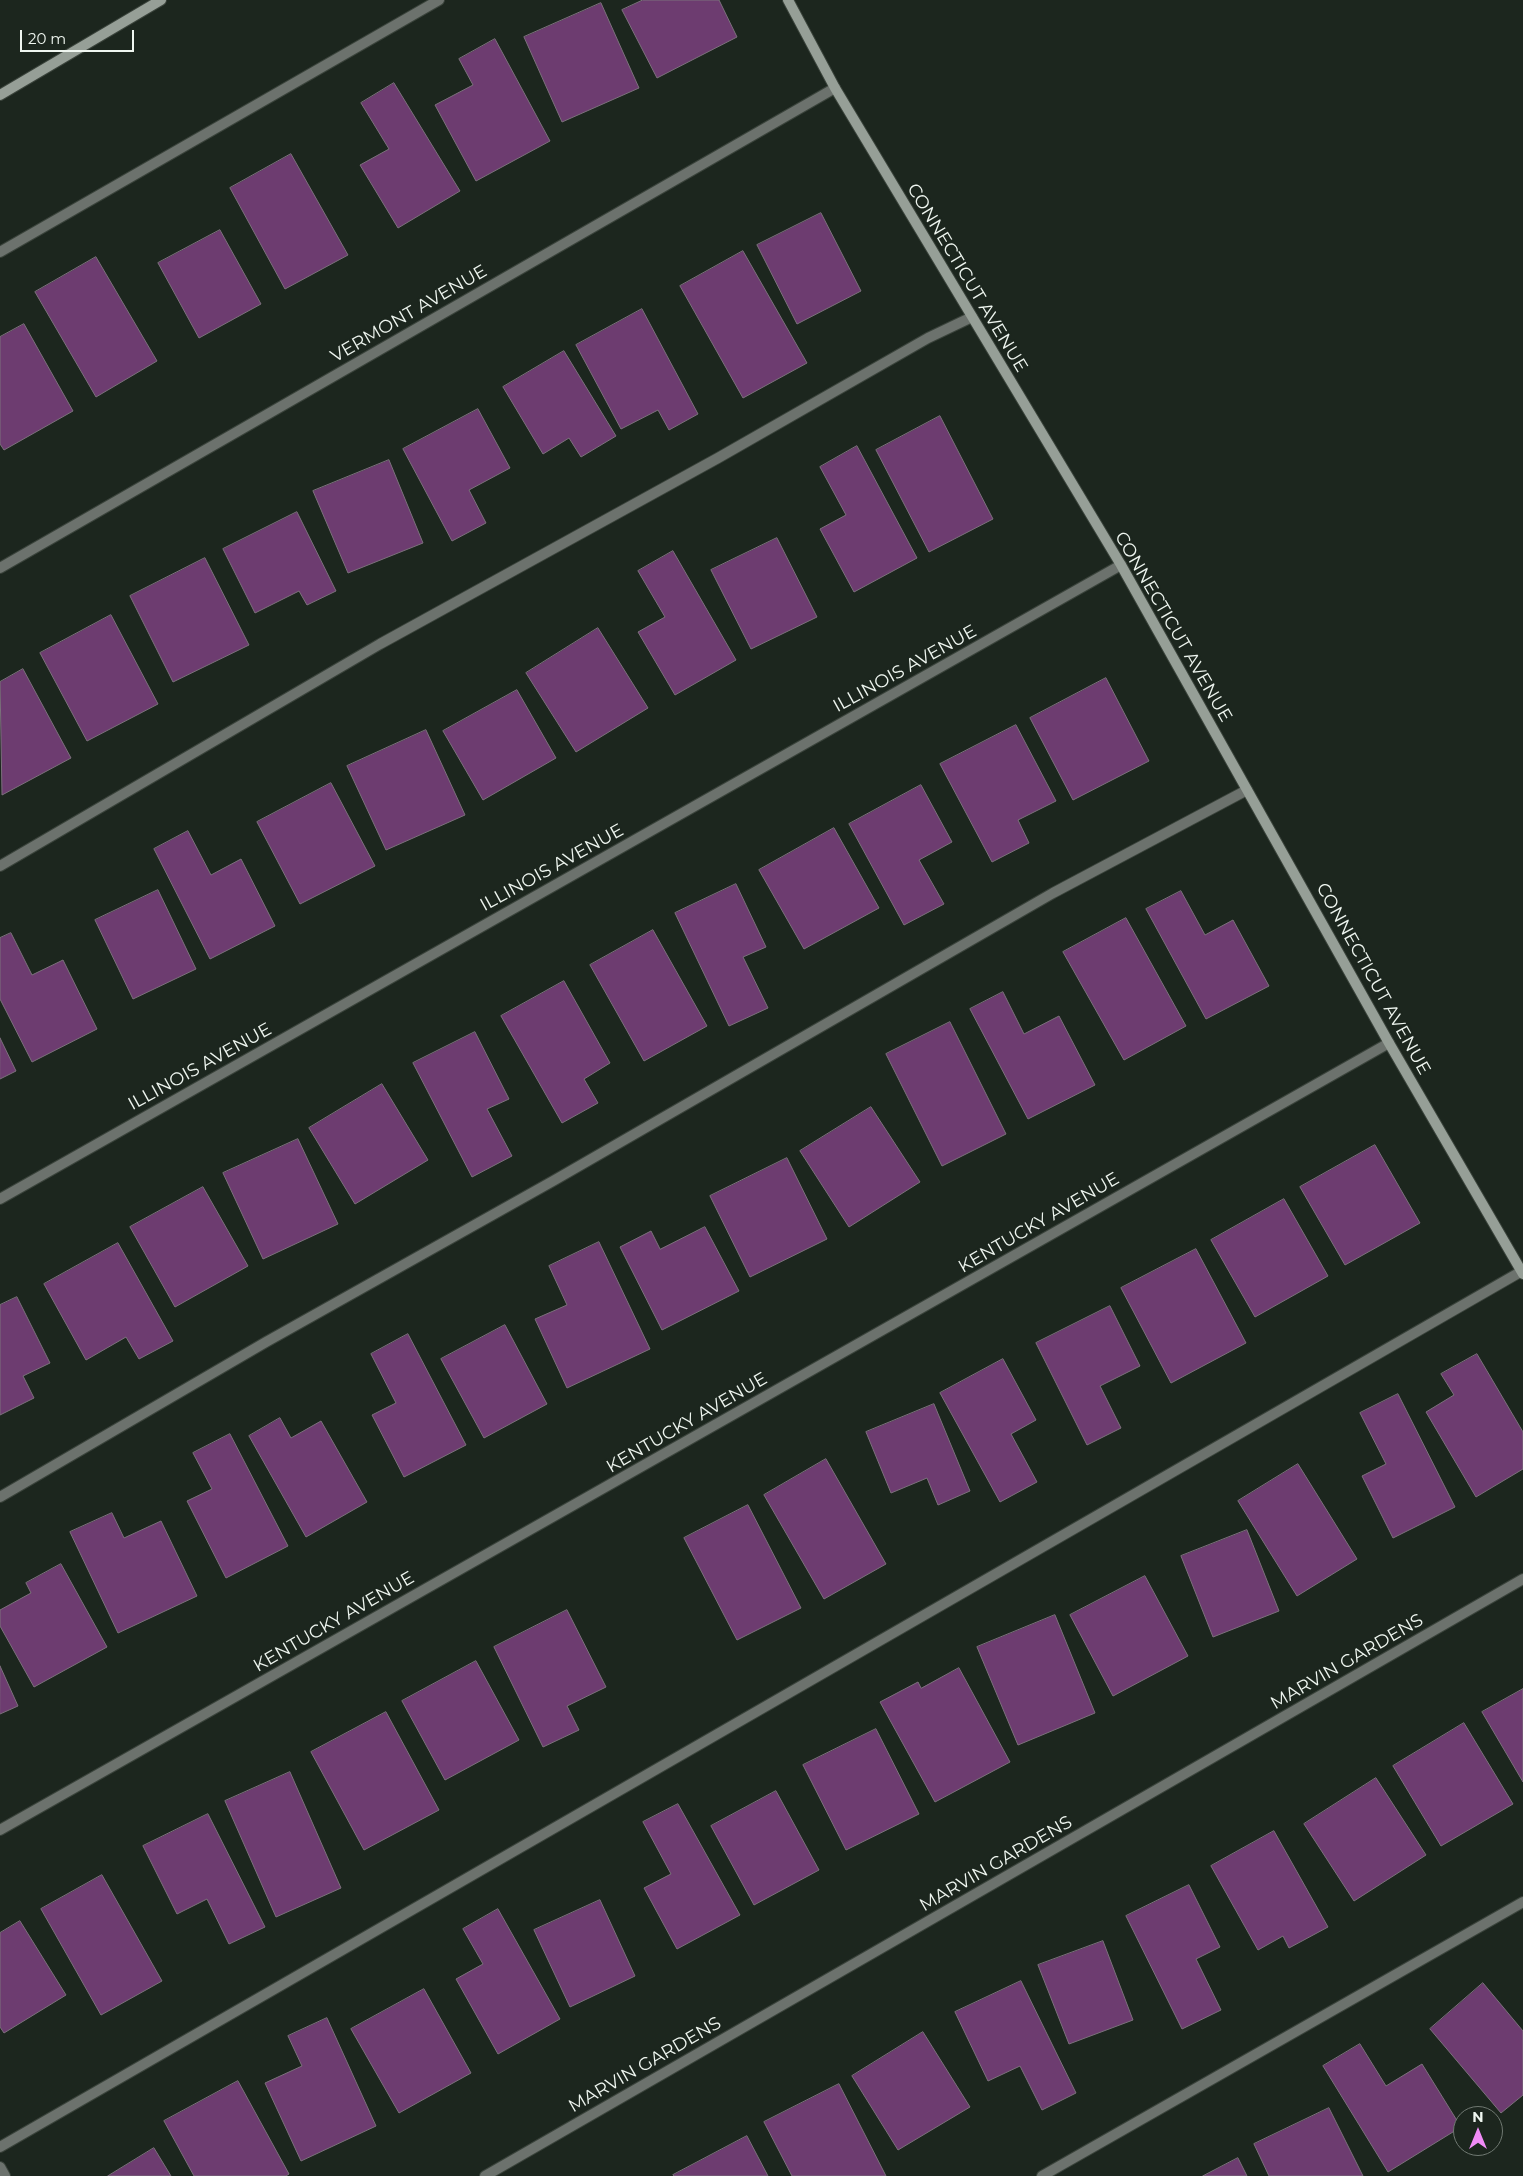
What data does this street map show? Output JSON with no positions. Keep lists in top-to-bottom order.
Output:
{
  "streets": {
    "street": [
      "CONNECTICUT AVENUE",
      "VERMONT AVENUE",
      "ILLINOIS AVENUE",
      "KENTUCKY AVENUE",
      "MARVIN GARDENS"
    ]
  },
  "crossings": [
    ["CONNECTICUT AVENUE", "VERMONT AVENUE"],
    ["CONNECTICUT AVENUE", "ILLINOIS AVENUE"],
    ["CONNECTICUT AVENUE", "KENTUCKY AVENUE"]
  ],
  "scale_bar": "20 m",
  "north": "top"
}
